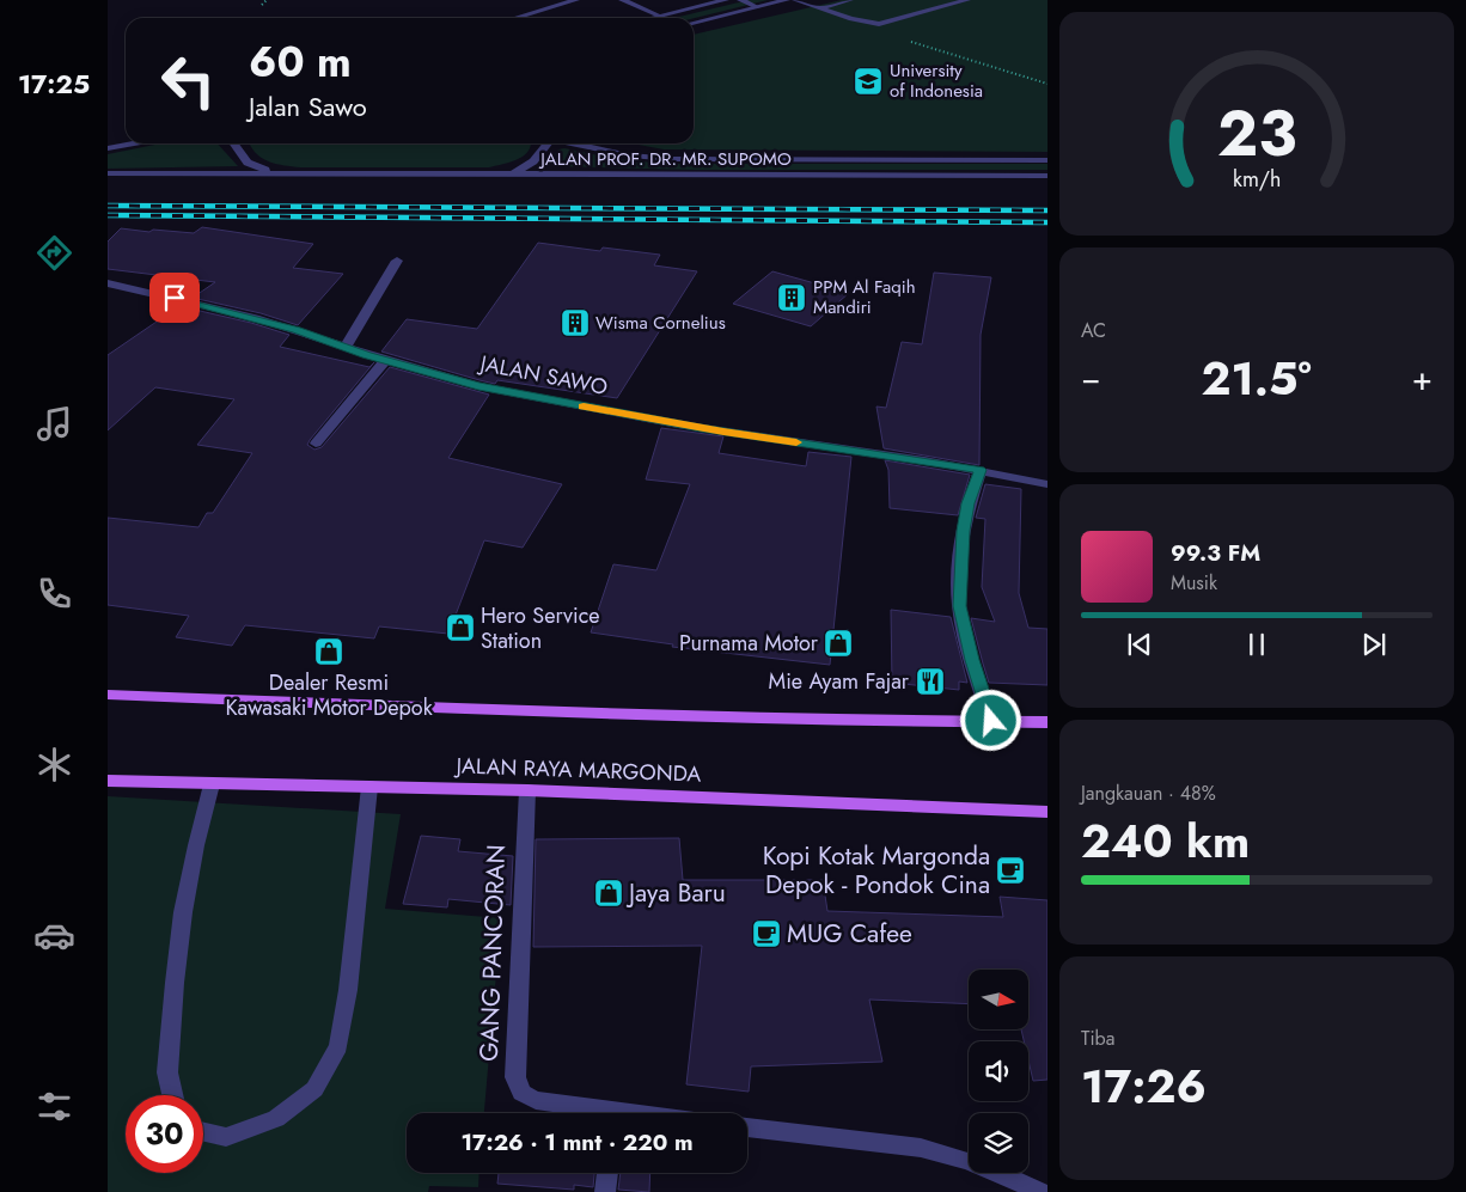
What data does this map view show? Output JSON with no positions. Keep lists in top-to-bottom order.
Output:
{
  "streets": {
    "main road": ["JALAN RAYA MARGONDA"],
    "street": ["JALAN PROF. DR. MR. SUPOMO", "JALAN SAWO", "GANG PANCORAN"]
  },
  "crossings": [
    ["JALAN RAYA MARGONDA", "GANG PANCORAN"]
  ],
  "places": {
    "school or university": ["University of Indonesia"],
    "building": ["PPM Al Faqih Mandiri", "Wisma Cornelius"],
    "shop": [
      "Hero Service Station",
      "Purnama Motor",
      "Dealer Resmi Kawasaki Motor Depok",
      "Jaya Baru"
    ],
    "restaurant": ["Mie Ayam Fajar"],
    "cafe": ["Kopi Kotak Margonda Depok - Pondok Cina", "MUG Cafee"]
  },
  "north": "right",
  "page": {
    "tabs": "17:25",
    "turn": ["60 m", "Jalan Sawo"],
    "tile": [
      "AC",
      ["Jangkauan · 48%", "240 km"],
      ["Tiba", "17:26"]
    ],
    "heat": ["−", "21.5°", "+"],
    "song": ["99.3 FM", "Musik"],
    "limit": "30",
    "trip": "17:26 · 1 mnt · 220 m",
    "gauge": ["23", "km/h"]
  }
}
